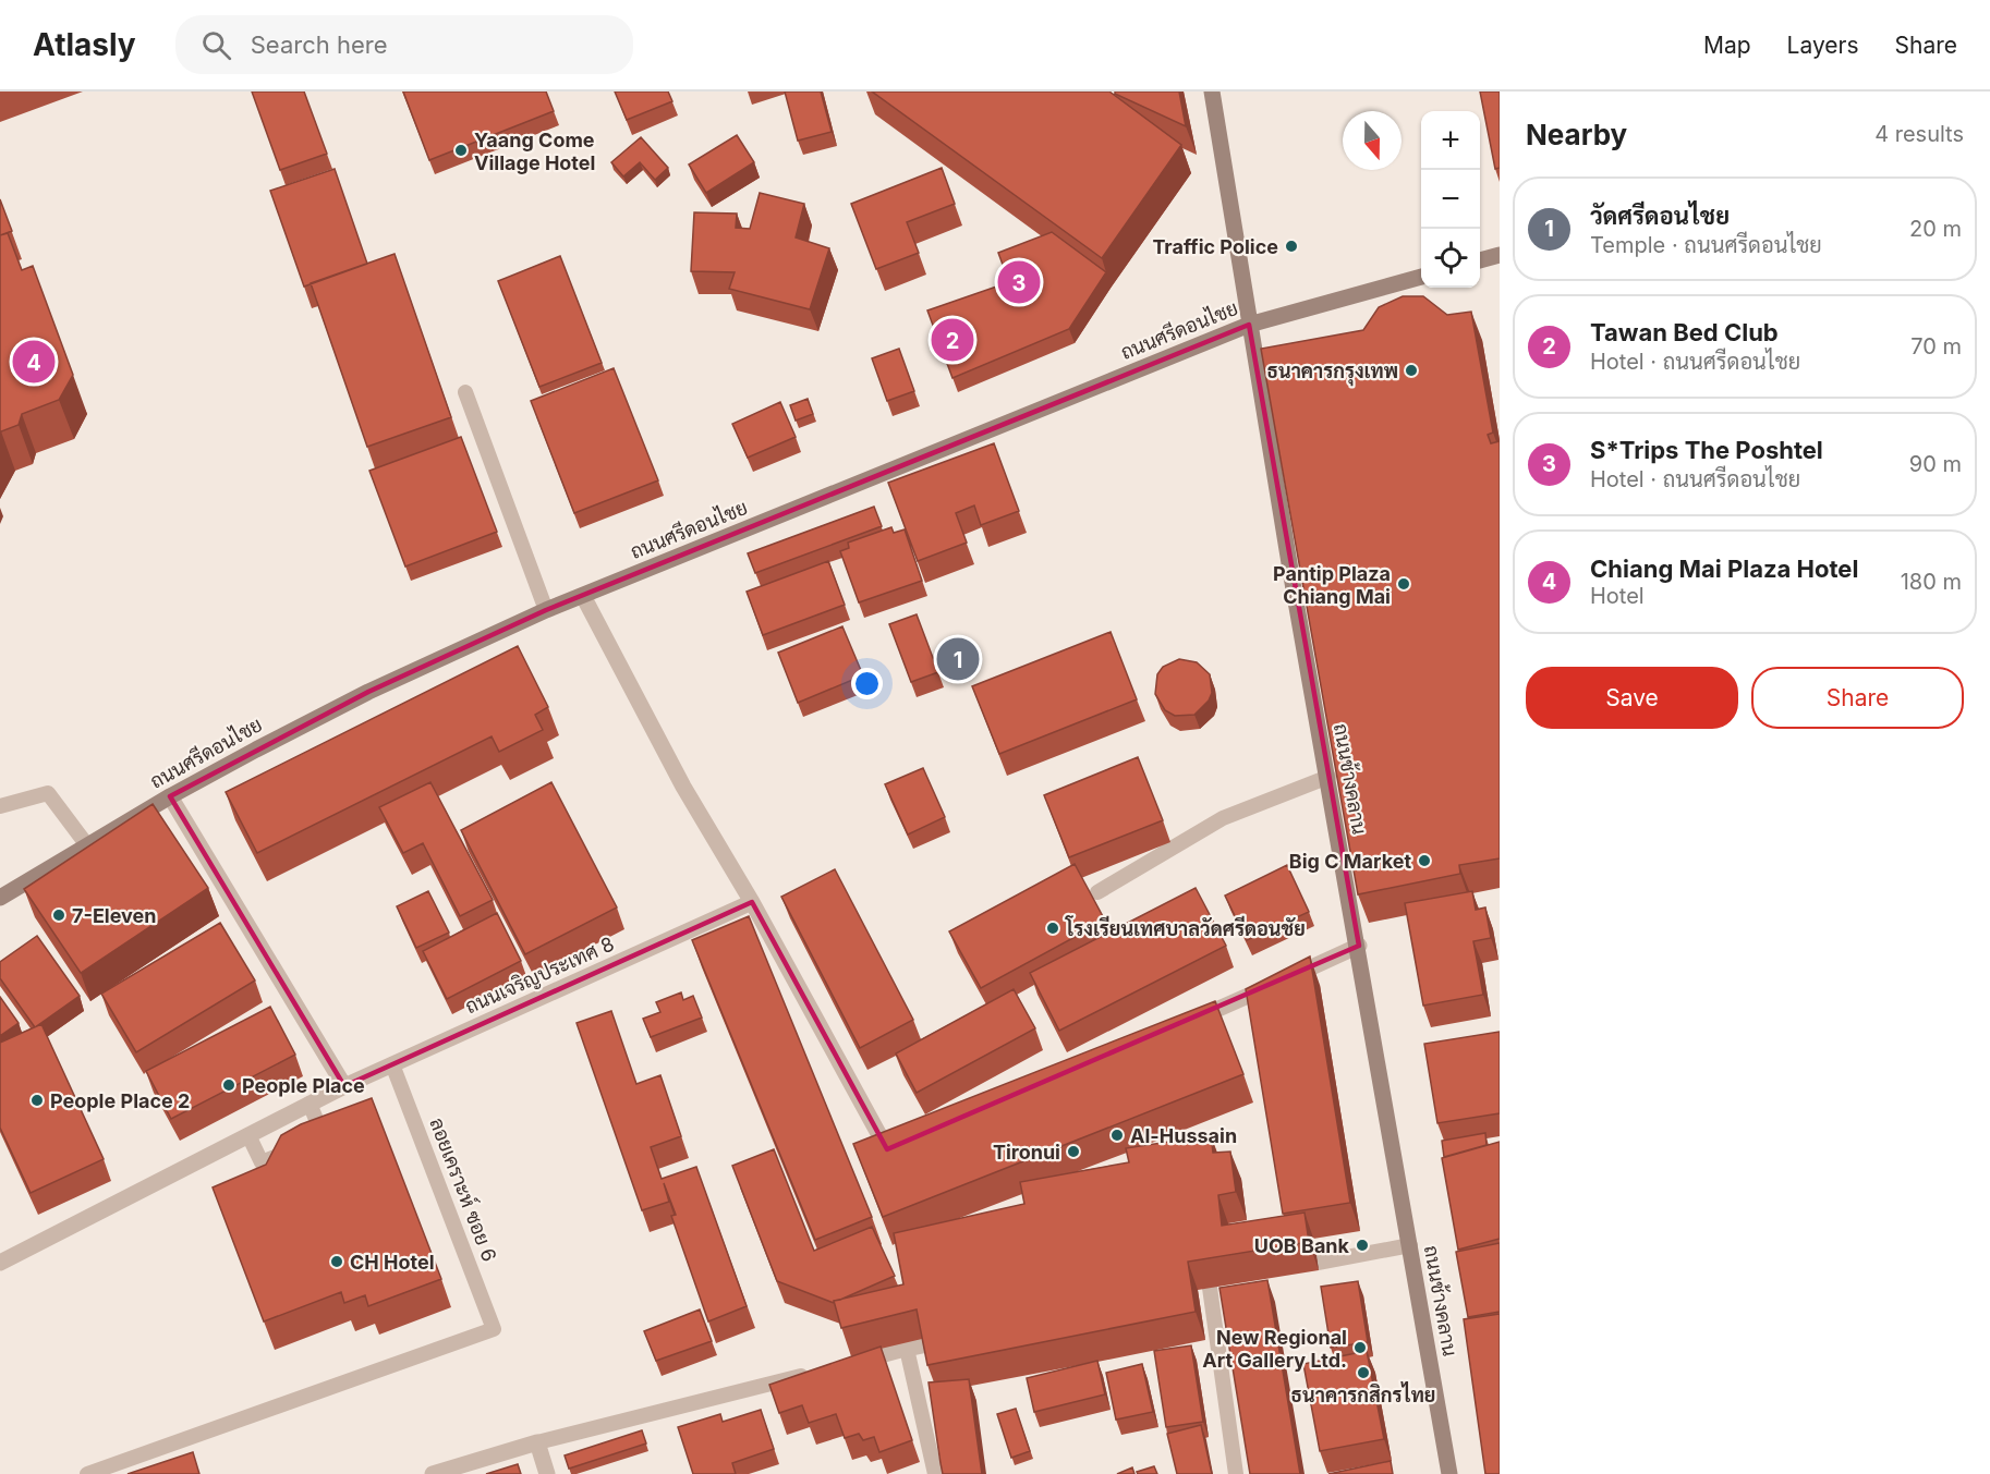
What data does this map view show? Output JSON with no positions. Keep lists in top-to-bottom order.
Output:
{
  "streets": {
    "street": ["ถนนศรีดอนไชย", "ถนนช้างคลาน", "ถนนเจริญประเทศ 8"],
    "lane": ["ลอยเคราะห์ ซอย 6"]
  },
  "crossings": [
    ["ถนนศรีดอนไชย", "ถนนช้างคลาน"],
    ["ถนนเจริญประเทศ 8", "ลอยเคราะห์ ซอย 6"]
  ],
  "places": [
    "Yaang Come Village Hotel",
    "Traffic Police",
    "ธนาคารกรุงเทพ",
    "Pantip Plaza Chiang Mai",
    "Big C Market",
    "7-Eleven",
    "โรงเรียนเทศบาลวัดศรีดอนชัย",
    "People Place",
    "People Place 2",
    "Al-Hussain",
    "Tironui",
    "UOB Bank",
    "CH Hotel",
    "New Regional Art Gallery Ltd.",
    "ธนาคารกสิกรไทย"
  ],
  "north": "bottom",
  "page": {
    "header": "Atlasly",
    "search": "Search here",
    "nav": ["Map", "Layers", "Share"],
    "heading": ["Nearby", "4 results"],
    "map_buttons": ["+", "−"],
    "list": [
      {
        "mark": "1",
        "name": "วัดศรีดอนไชย",
        "note": "Temple · ถนนศรีดอนไชย",
        "value": "20 m"
      },
      {
        "mark": "2",
        "name": "Tawan Bed Club",
        "note": "Hotel · ถนนศรีดอนไชย",
        "value": "70 m"
      },
      {
        "mark": "3",
        "name": "S*Trips The Poshtel",
        "note": "Hotel · ถนนศรีดอนไชย",
        "value": "90 m"
      },
      {
        "mark": "4",
        "name": "Chiang Mai Plaza Hotel",
        "note": "Hotel",
        "value": "180 m"
      }
    ],
    "pins": [
      "3",
      "2",
      "4",
      "1"
    ],
    "buttons": ["Save", "Share"]
  }
}
